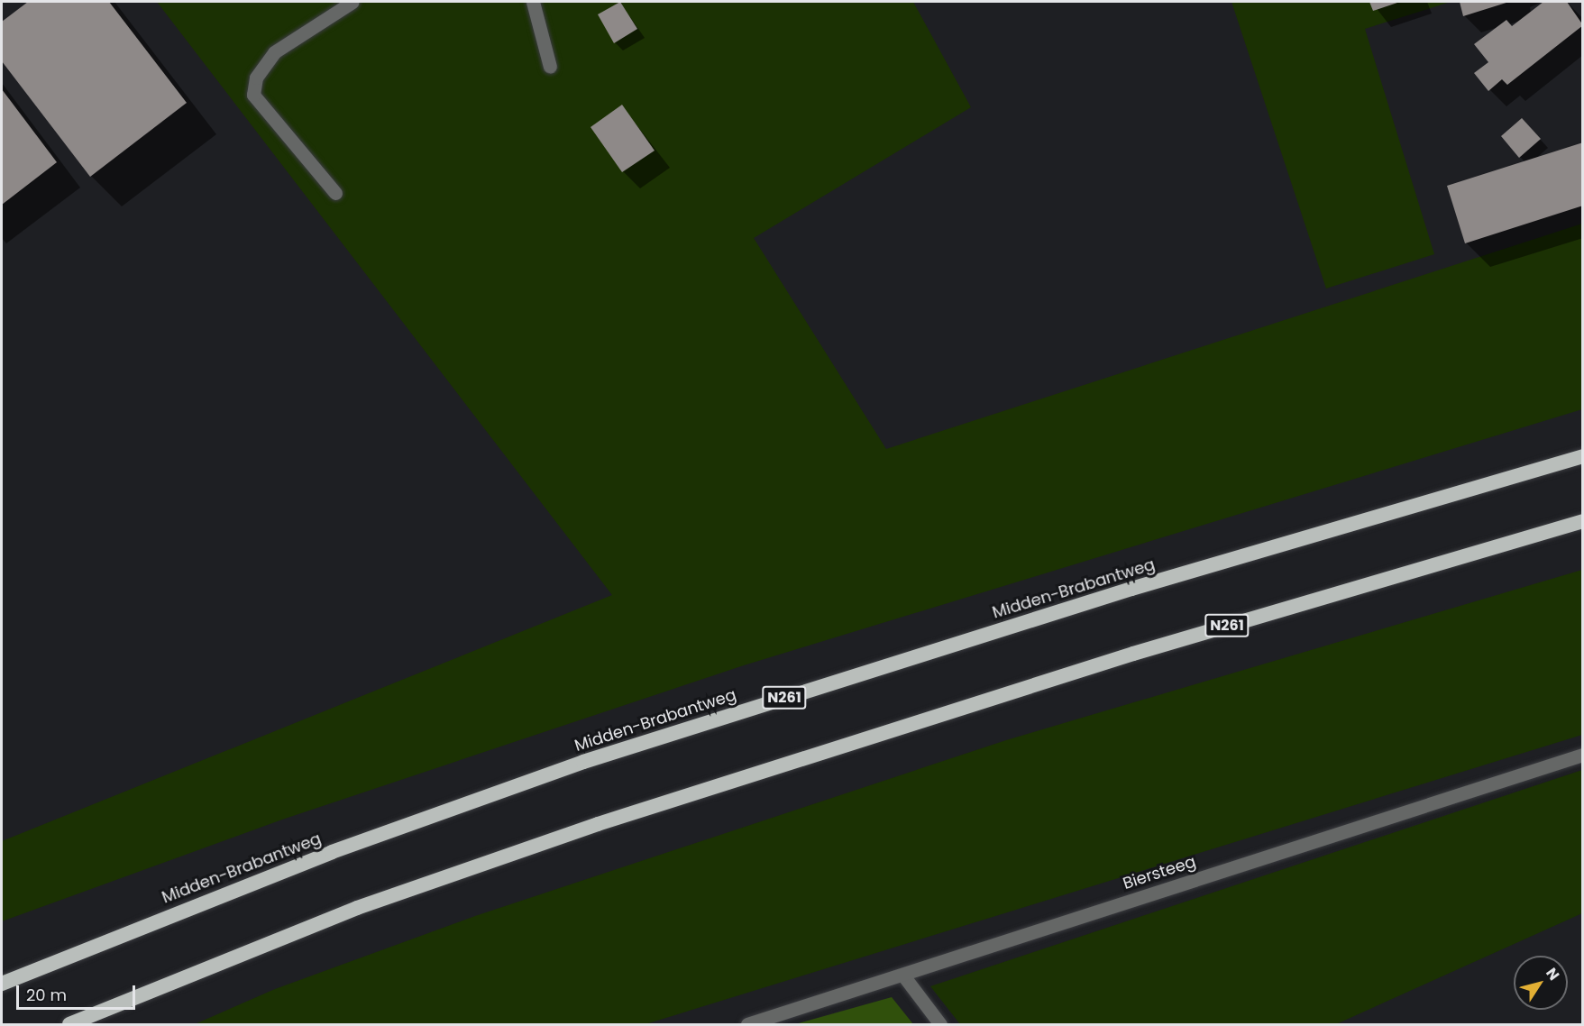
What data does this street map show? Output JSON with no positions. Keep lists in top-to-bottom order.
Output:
{
  "streets": {
    "highway": ["Midden-Brabantweg", "N261"],
    "street": ["Biersteeg"]
  },
  "scale_bar": "20 m",
  "north": "top right"
}
